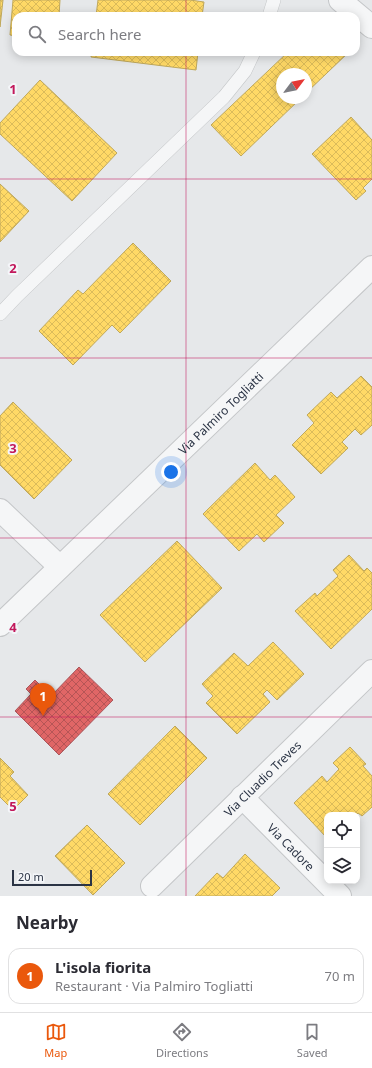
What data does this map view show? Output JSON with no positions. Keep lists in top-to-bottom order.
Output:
{
  "streets": {
    "street": ["Via Palmiro Togliatti", "Via Cluadio Treves", "Via Cadore"]
  },
  "crossings": [
    ["Via Cluadio Treves", "Via Cadore"]
  ],
  "scale_bar": "20 m",
  "north": "top right",
  "page": {
    "search": "Search here",
    "pins": "1",
    "scale": "20 m",
    "heading": "Nearby",
    "list": [
      {
        "mark": "1",
        "name": "L'isola fiorita",
        "note": "Restaurant · Via Palmiro Togliatti",
        "value": "70 m"
      }
    ],
    "nav": ["Map", "Directions", "Saved"]
  },
  "grid": {
    "rows": [
      "1",
      "2",
      "3",
      "4",
      "5"
    ]
  }
}
